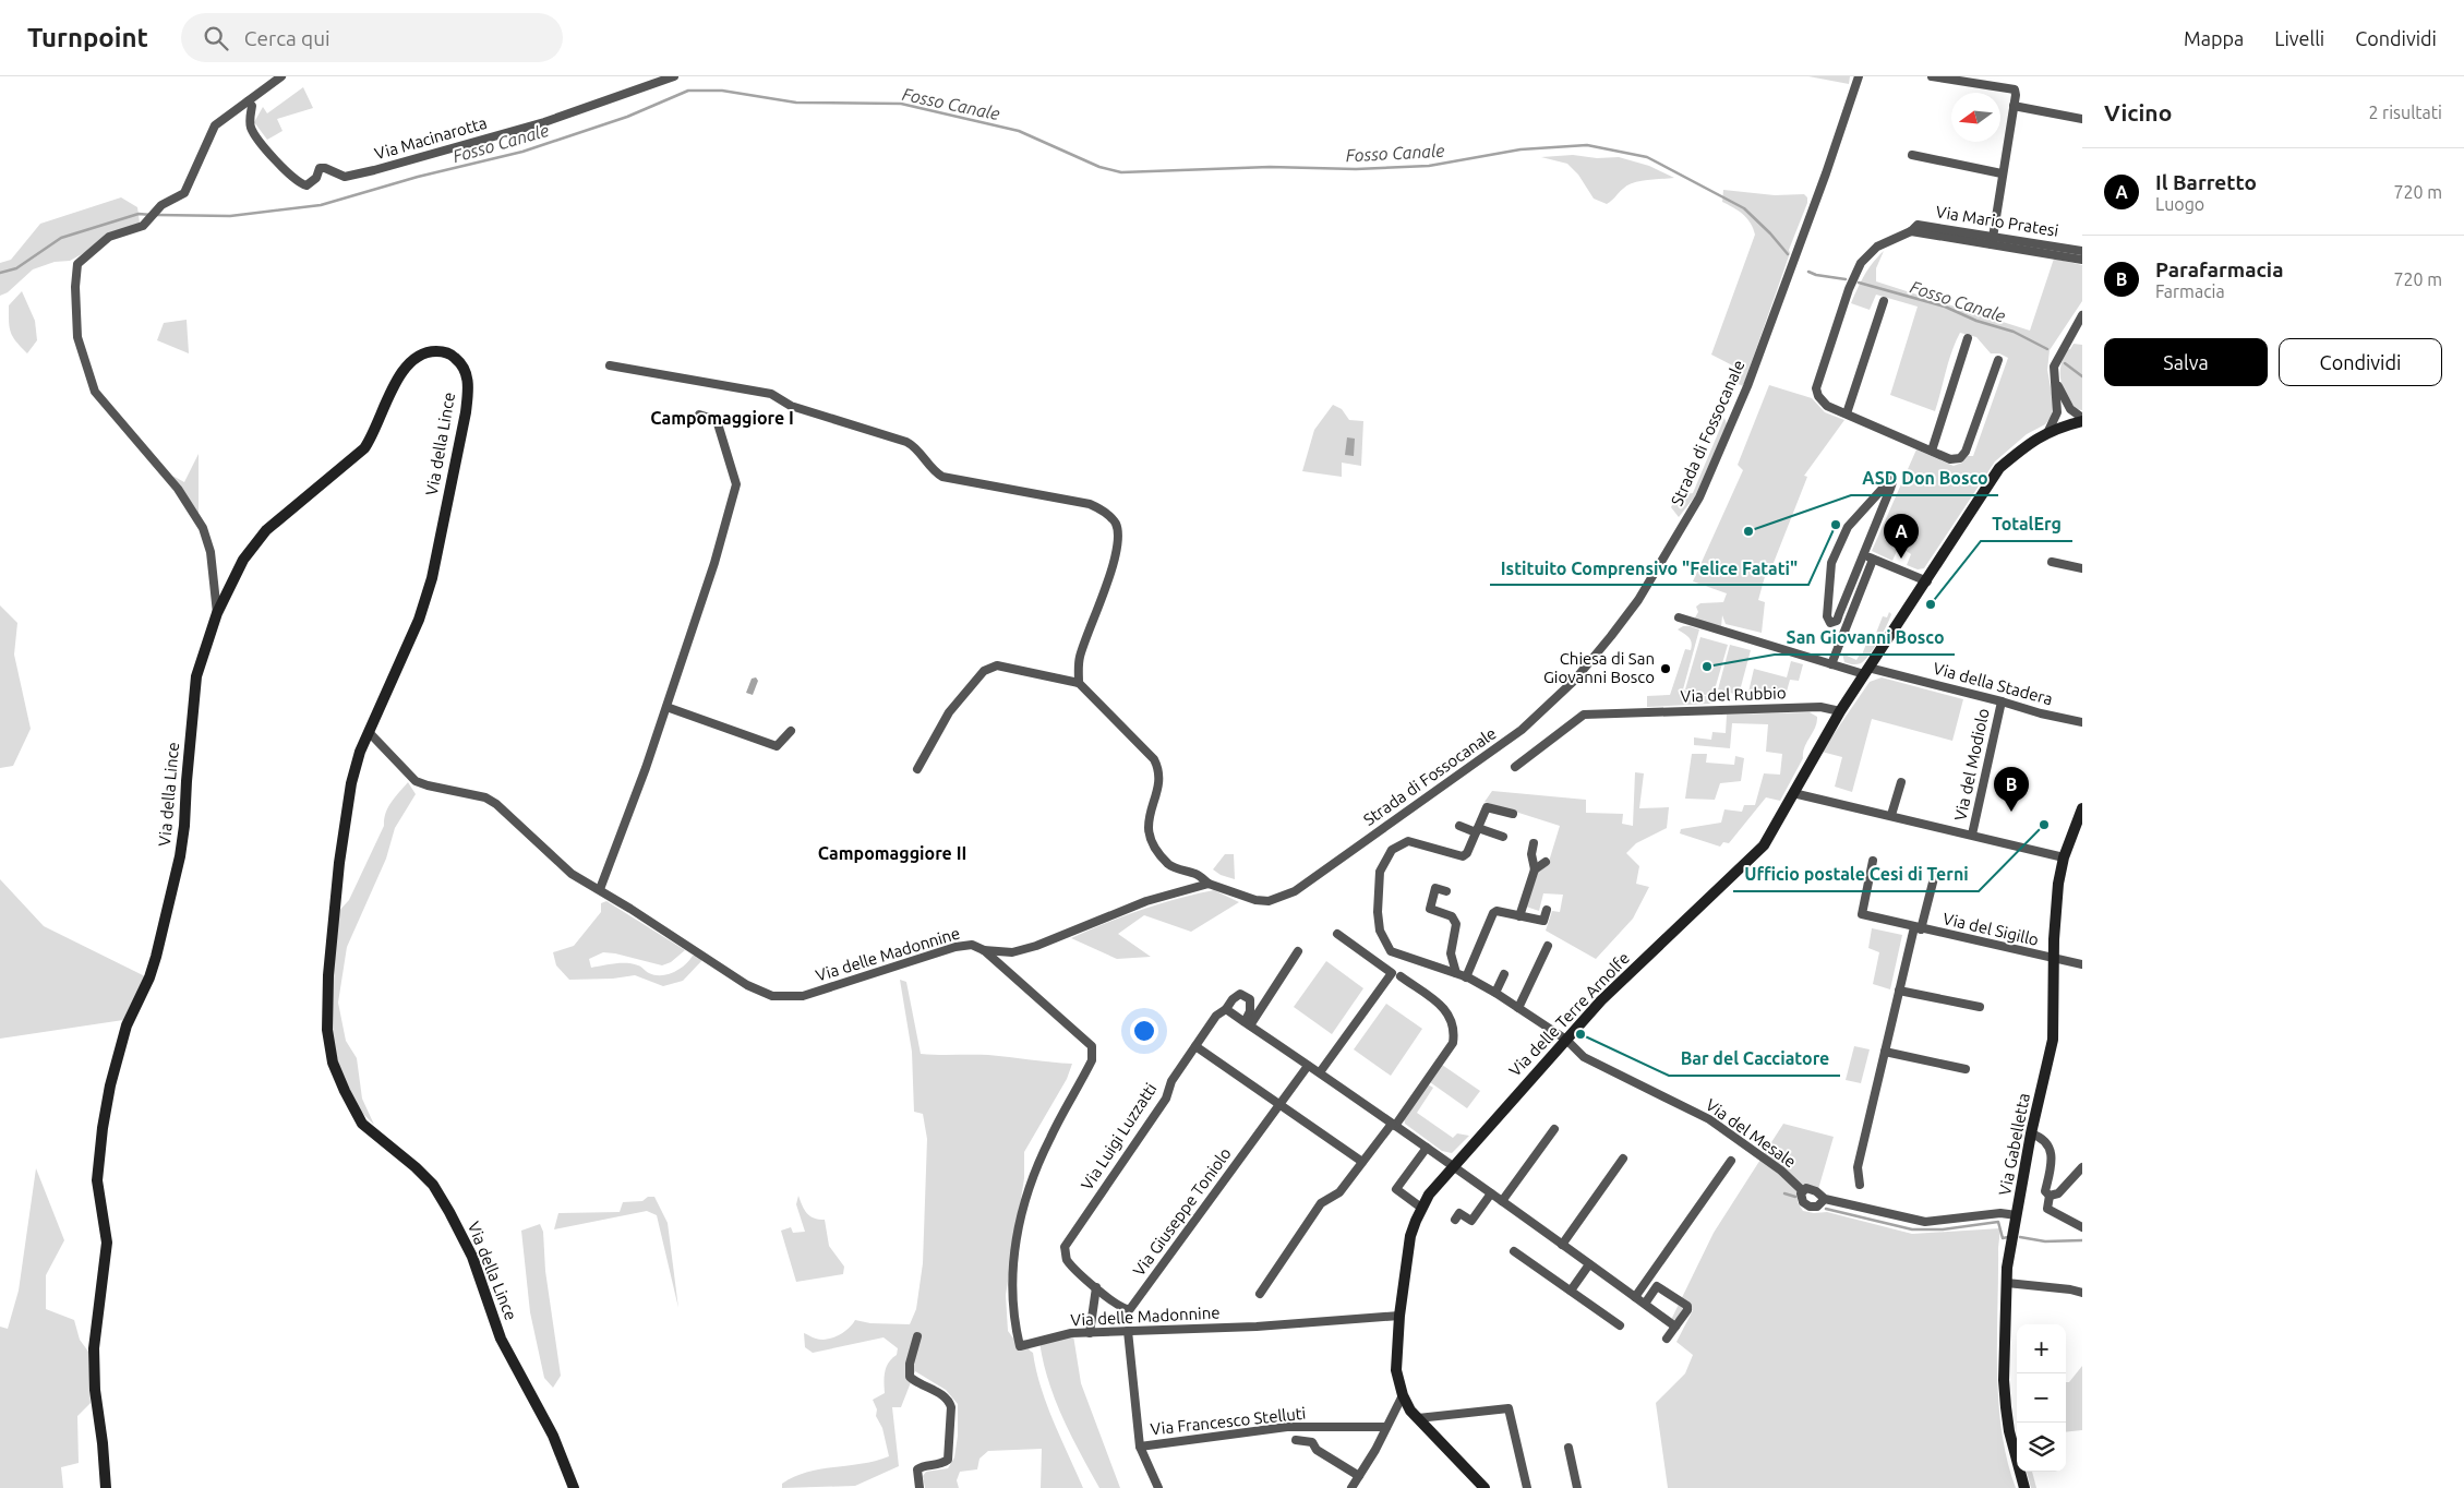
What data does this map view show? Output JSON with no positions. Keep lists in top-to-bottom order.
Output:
{
  "streets": {
    "street": [
      "Via Macinarotta",
      "Via Mario Pratesi",
      "Strada di Fossocanale",
      "Via della Lince",
      "Via della Stadera",
      "Via del Rubbio",
      "Via del Modiolo",
      "Via del Sigillo",
      "Via delle Madonnine",
      "Via delle Terre Arnolfe",
      "Via del Mesale",
      "Via Luigi Luzzatti",
      "Via Gabelletta",
      "Via Giuseppe Toniolo",
      "Via Francesco Stelluti"
    ]
  },
  "crossings": [
    ["Via della Lince", "Via delle Madonnine"],
    ["Via della Stadera", "Via del Modiolo"],
    ["Via della Stadera", "Via delle Terre Arnolfe"],
    ["Via del Rubbio", "Via delle Terre Arnolfe"],
    ["Via del Modiolo", "Via delle Terre Arnolfe"],
    ["Via del Modiolo", "Via Gabelletta"],
    ["Via del Sigillo", "Via Gabelletta"],
    ["Via delle Madonnine", "Via delle Terre Arnolfe"],
    ["Via delle Terre Arnolfe", "Via del Mesale"],
    ["Via del Mesale", "Via Gabelletta"],
    ["Via Luigi Luzzatti", "Via Giuseppe Toniolo"]
  ],
  "districts": ["Campomaggiore I", "Campomaggiore II"],
  "water": ["Fosso Canale"],
  "places": [
    "Istituito Comprensivo \"Felice Fatati\"",
    "ASD Don Bosco",
    "TotalErg",
    "San Giovanni Bosco",
    "Chiesa di San Giovanni Bosco",
    "Ufficio postale Cesi di Terni",
    "Bar del Cacciatore"
  ],
  "north": "left",
  "page": {
    "header": "Turnpoint",
    "search": "Cerca qui",
    "nav": ["Mappa", "Livelli", "Condividi"],
    "heading": ["Vicino", "2 risultati"],
    "list": [
      {
        "mark": "A",
        "name": "Il Barretto",
        "note": "Luogo",
        "value": "720 m"
      },
      {
        "mark": "B",
        "name": "Parafarmacia",
        "note": "Farmacia",
        "value": "720 m"
      }
    ],
    "buttons": ["Salva", "Condividi"],
    "pins": ["A", "B"],
    "map_buttons": ["+", "−"]
  }
}
